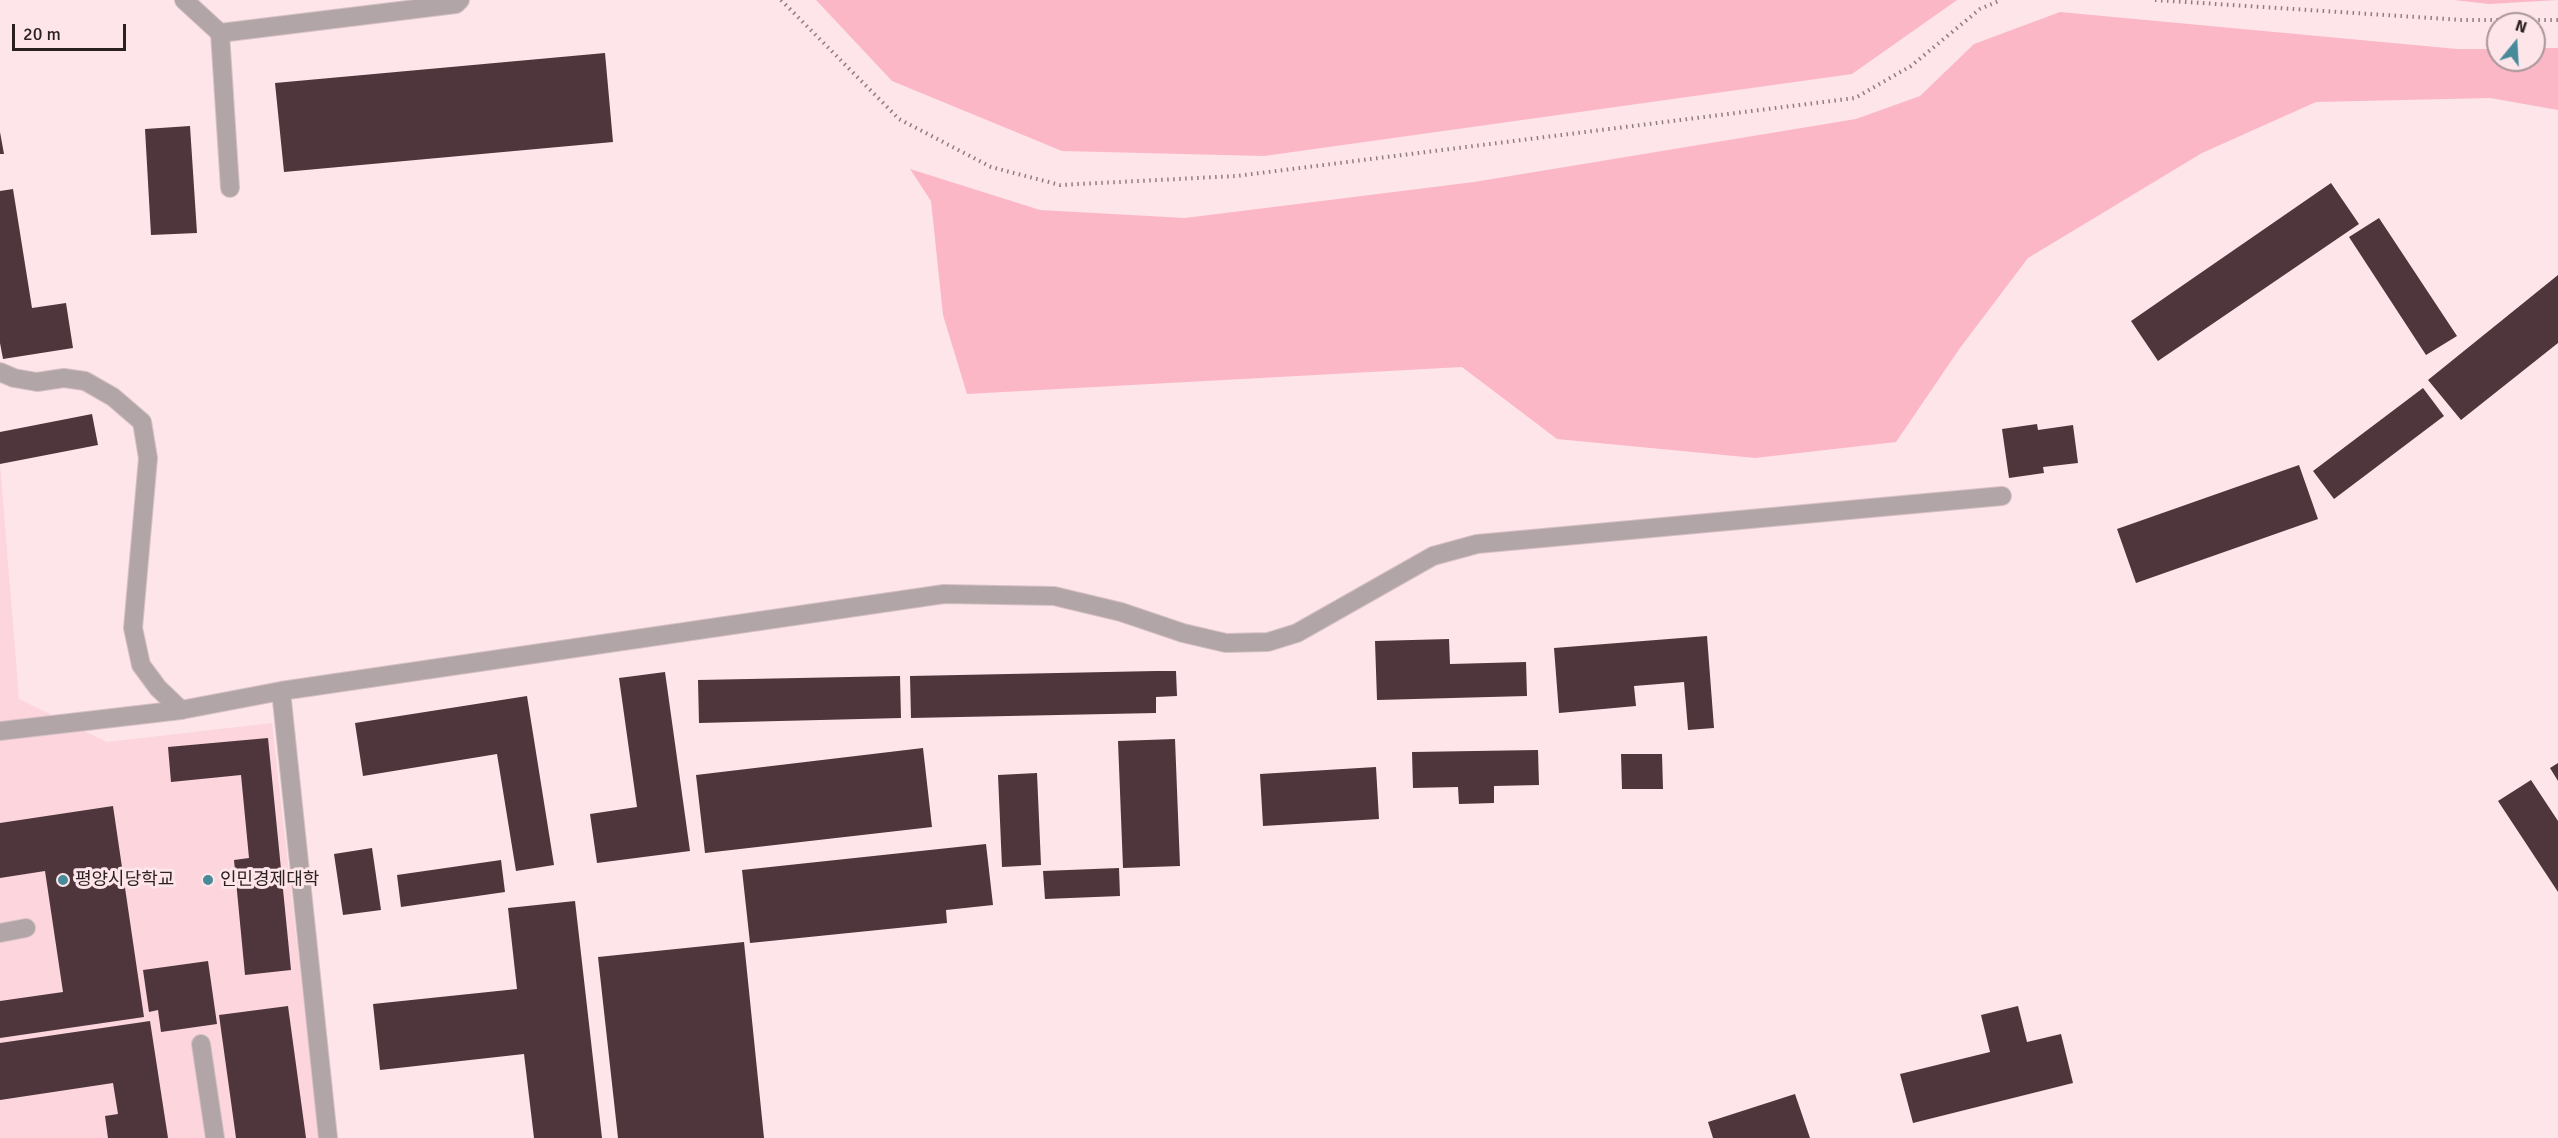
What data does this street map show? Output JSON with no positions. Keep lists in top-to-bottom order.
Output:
{
  "places": ["평양시당학교", "인민경제대학"],
  "scale_bar": "20 m",
  "north": "top"
}
